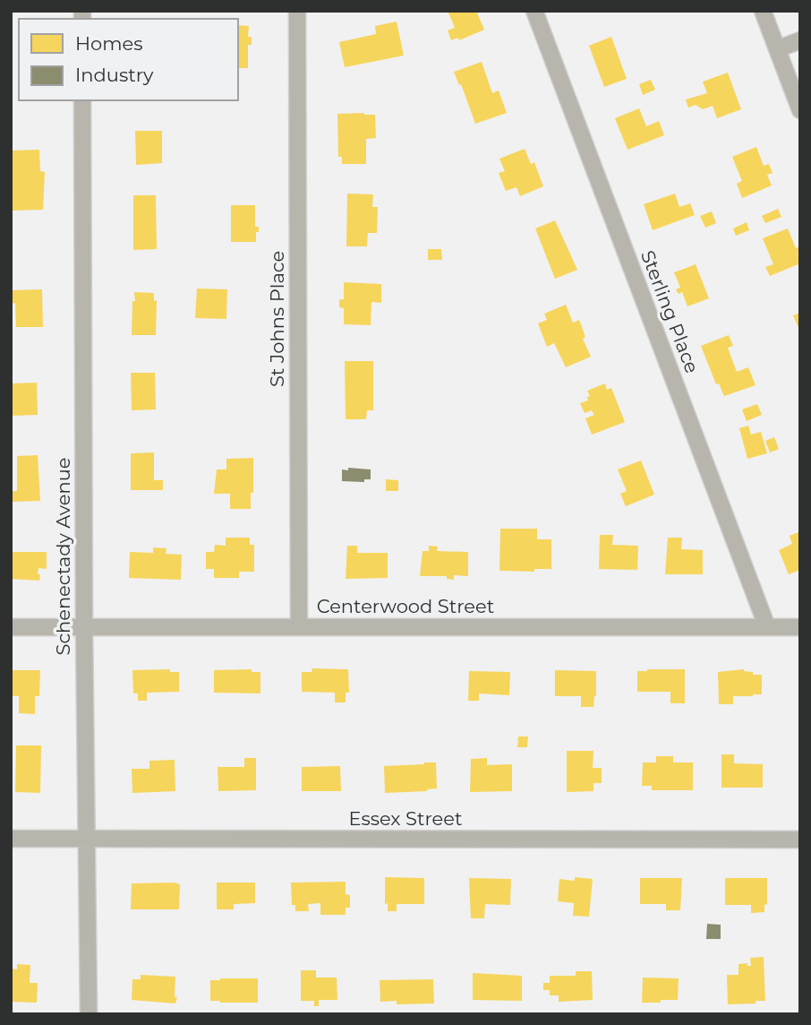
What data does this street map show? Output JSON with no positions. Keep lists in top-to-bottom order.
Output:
{
  "streets": {
    "street": [
      "Sterling Place",
      "St Johns Place",
      "Schenectady Avenue",
      "Centerwood Street",
      "Essex Street"
    ]
  },
  "crossings": [
    ["Sterling Place", "Centerwood Street"],
    ["St Johns Place", "Centerwood Street"],
    ["Schenectady Avenue", "Centerwood Street"],
    ["Schenectady Avenue", "Essex Street"]
  ],
  "legend": ["Homes", "Industry"]
}
